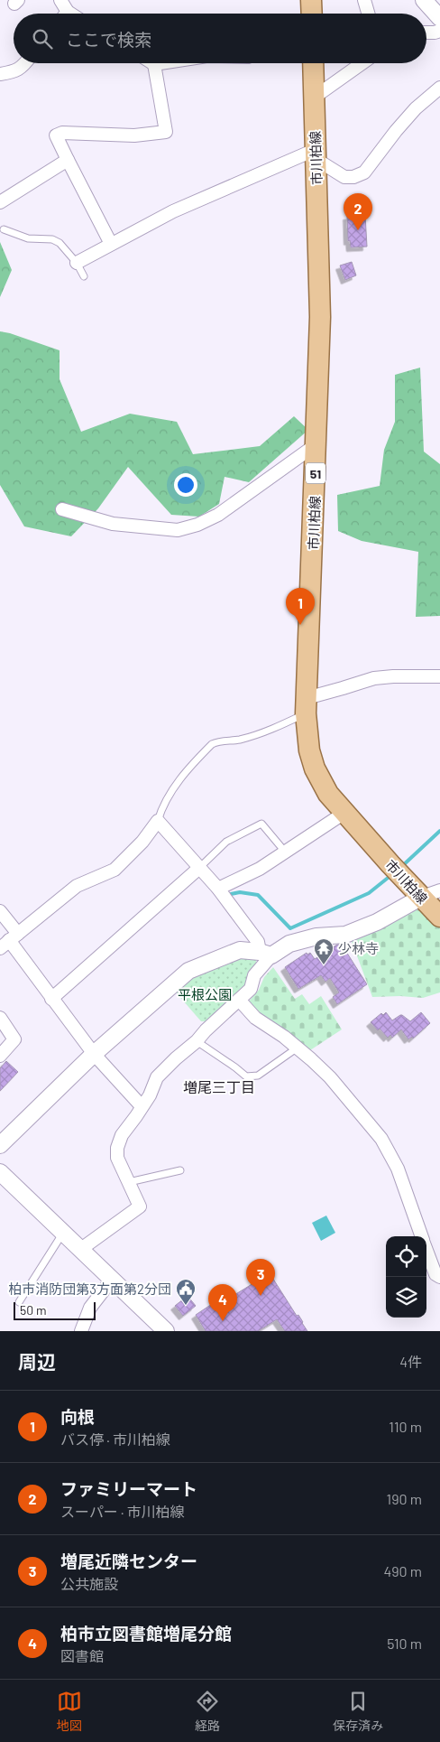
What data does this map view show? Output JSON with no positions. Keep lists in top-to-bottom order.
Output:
{
  "streets": {
    "main road": ["市川柏線", "51"]
  },
  "districts": ["増尾三丁目"],
  "parks": ["平根公園"],
  "places": {
    "temple": ["少林寺"],
    "public building": ["柏市消防団第3方面第2分団"]
  },
  "scale_bar": "50 m",
  "page": {
    "search": "ここで検索",
    "pins": [
      "2",
      "1",
      "3",
      "4"
    ],
    "scale": "50 m",
    "heading": ["周辺", "4件"],
    "list": [
      {
        "mark": "1",
        "name": "向根",
        "note": "バス停 · 市川柏線",
        "value": "110 m"
      },
      {
        "mark": "2",
        "name": "ファミリーマート",
        "note": "スーパー · 市川柏線",
        "value": "190 m"
      },
      {
        "mark": "3",
        "name": "増尾近隣センター",
        "note": "公共施設",
        "value": "490 m"
      },
      {
        "mark": "4",
        "name": "柏市立図書館増尾分館",
        "note": "図書館",
        "value": "510 m"
      }
    ],
    "nav": ["地図", "経路", "保存済み"]
  }
}
